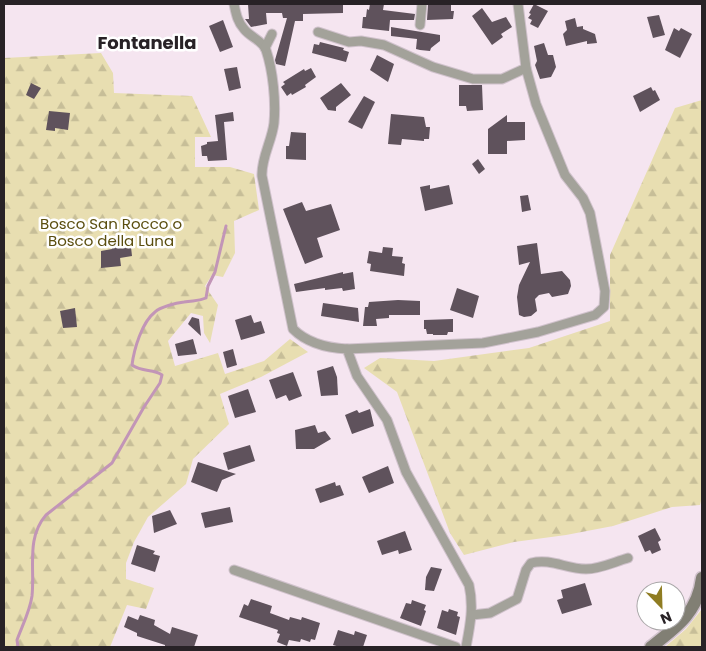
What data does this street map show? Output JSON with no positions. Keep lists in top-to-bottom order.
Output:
{
  "districts": ["Fontanella"],
  "parks": ["Bosco San Rocco o Bosco della Luna"],
  "north": "bottom right"
}
